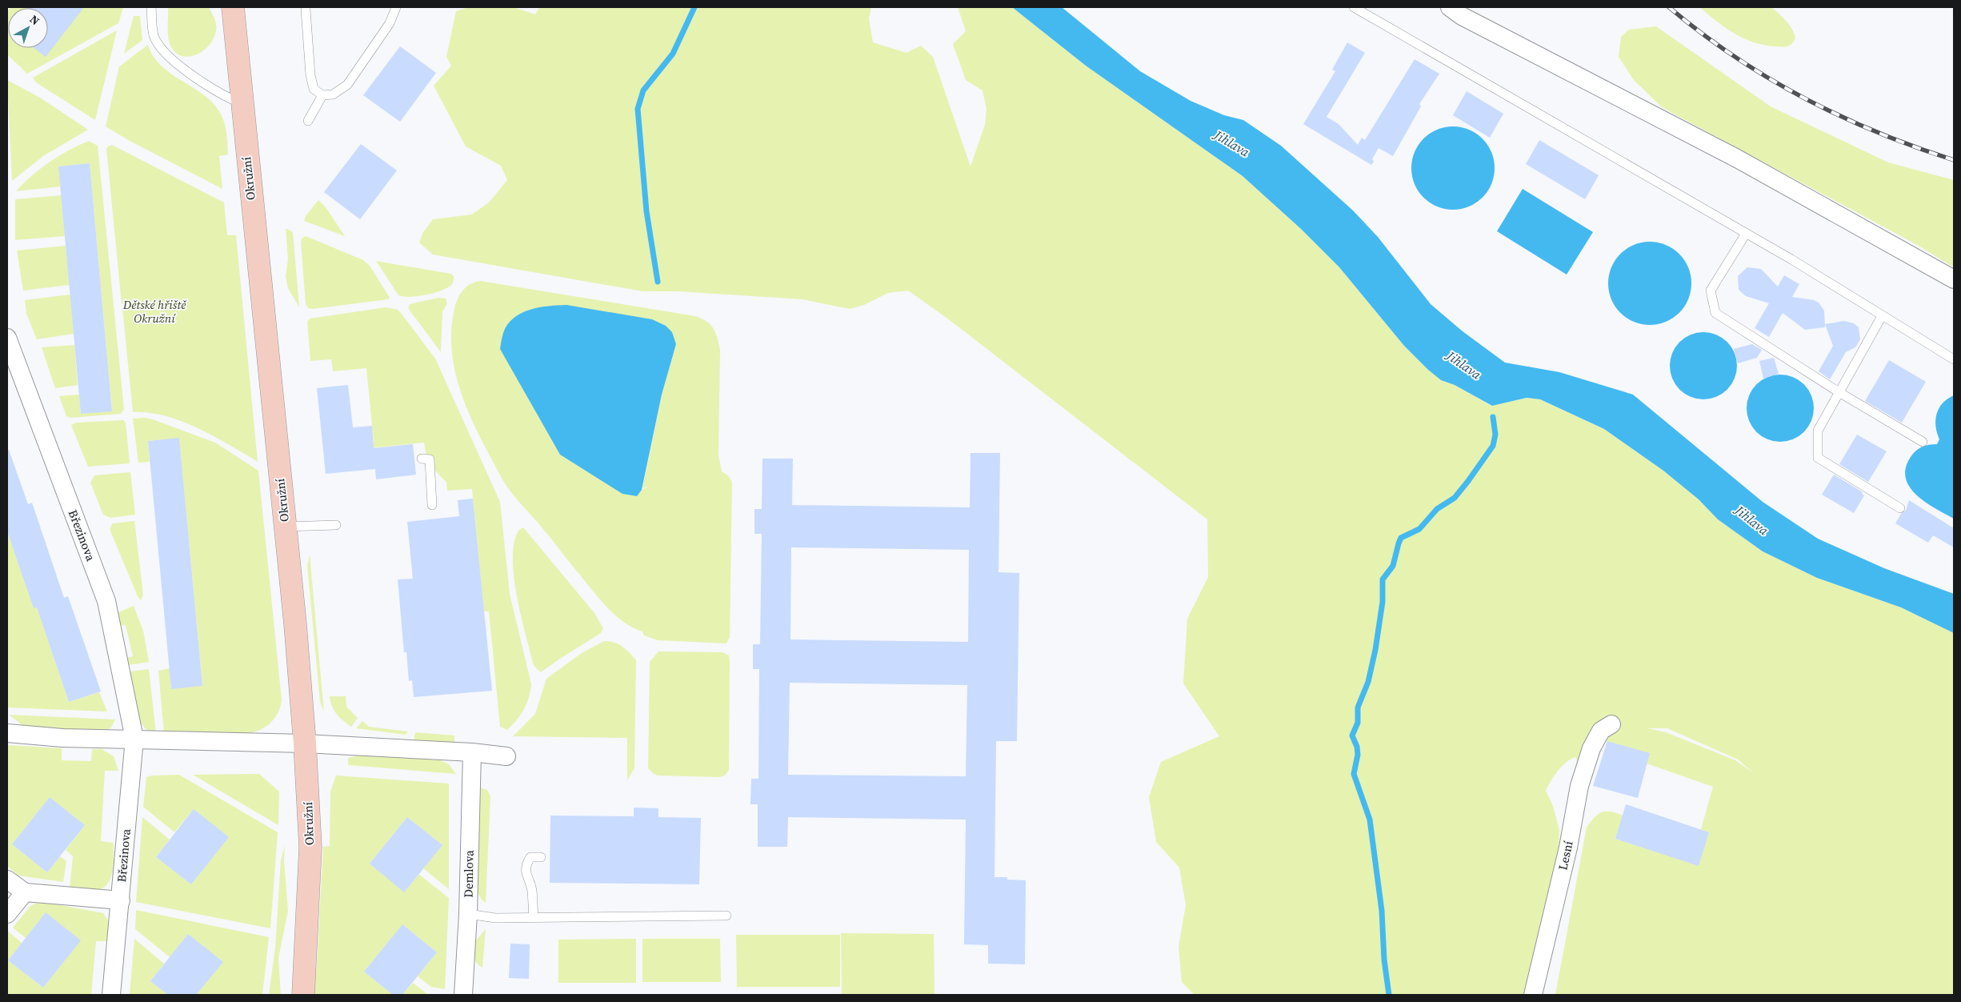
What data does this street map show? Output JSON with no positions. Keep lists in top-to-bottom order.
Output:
{
  "streets": {
    "street": [
      "Okružní",
      "Březinova",
      "Lesní",
      "Demlova"
    ]
  },
  "water": ["Jihlava"],
  "parks": ["Dětské hřiště Okružní"],
  "north": "top right"
}
